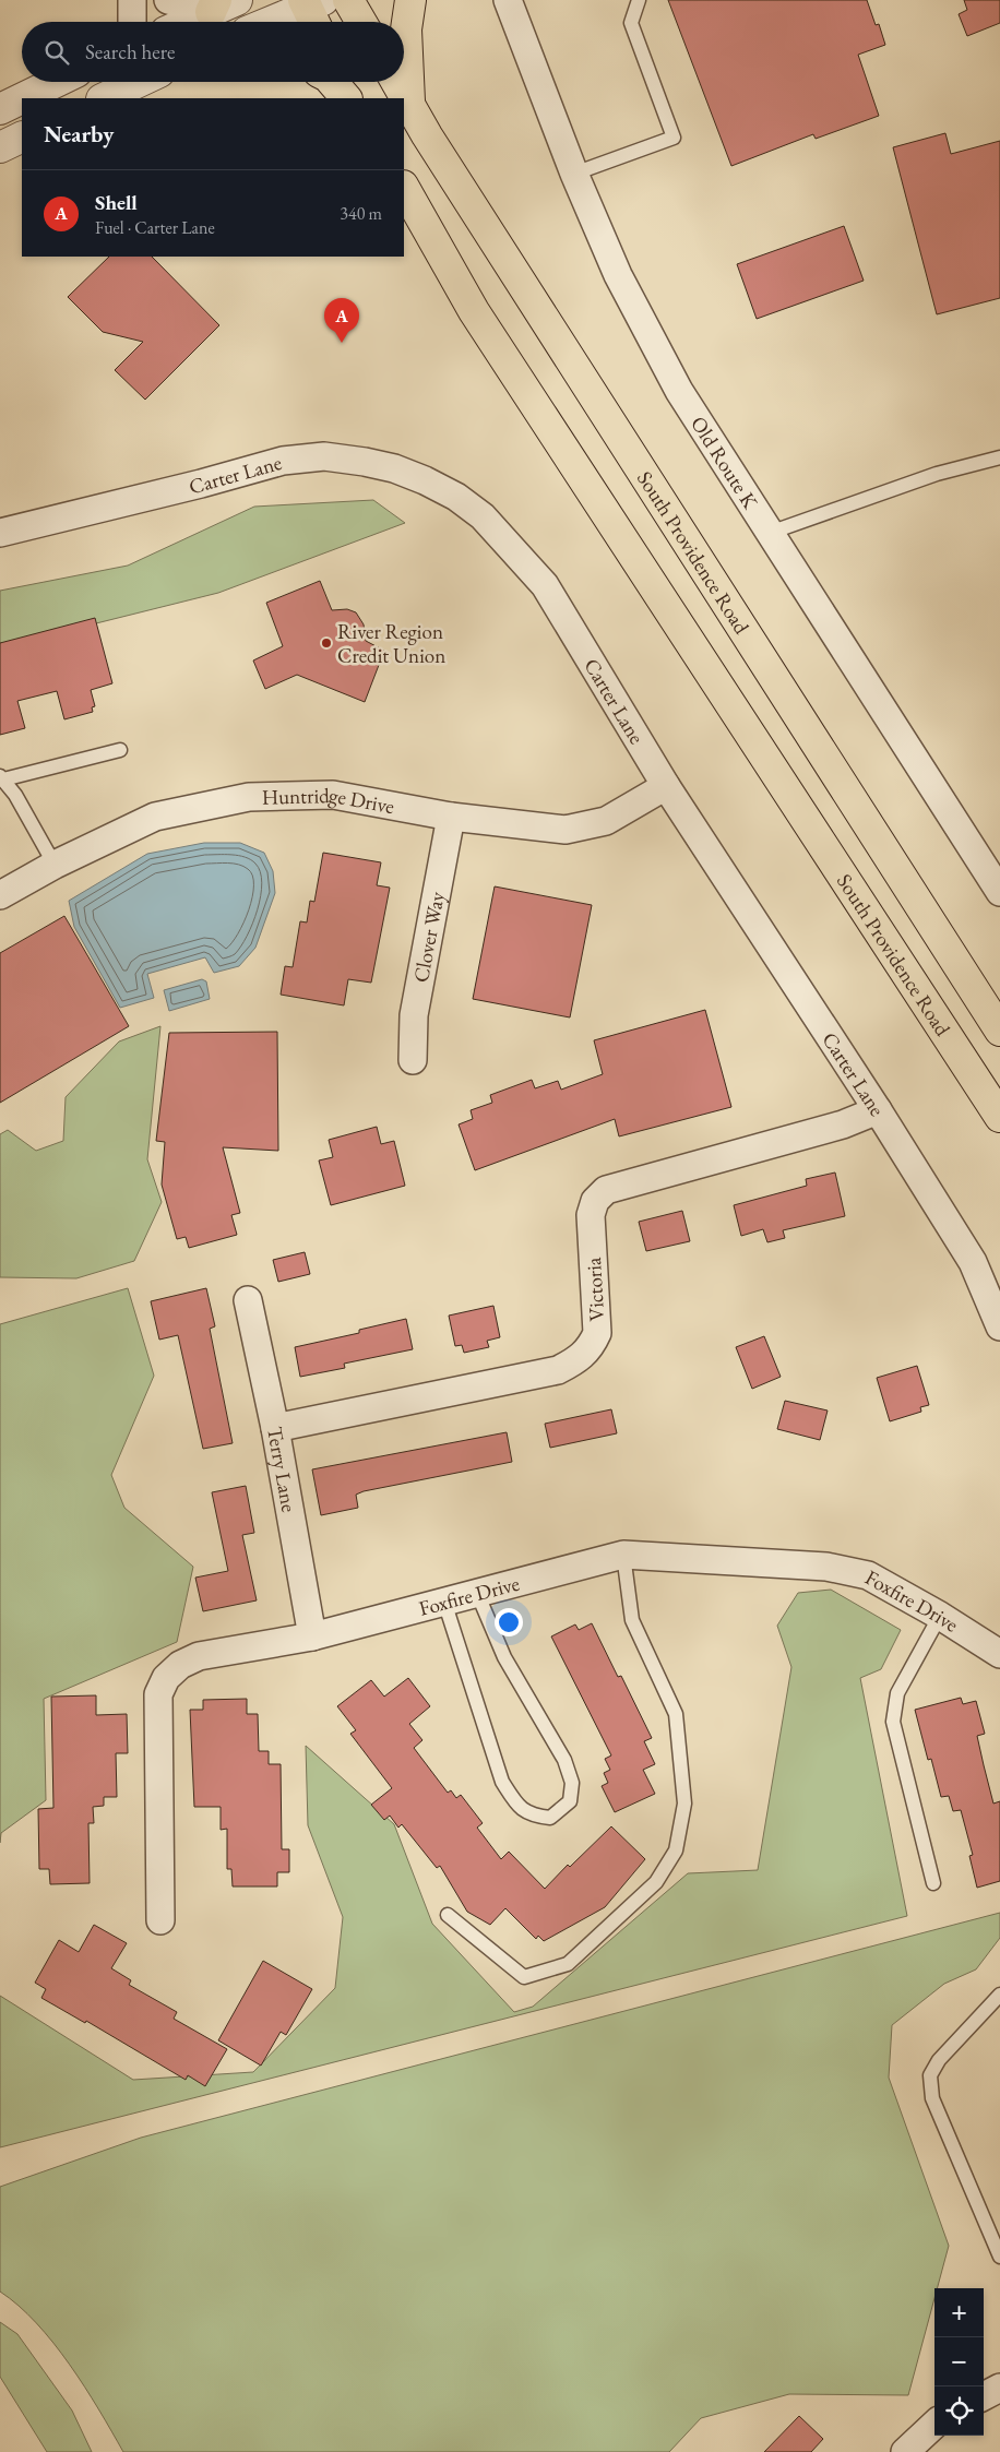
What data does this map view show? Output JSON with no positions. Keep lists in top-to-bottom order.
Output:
{
  "streets": {
    "main road": ["South Providence Road"],
    "street": [
      "Old Route K",
      "Carter Lane",
      "Huntridge Drive",
      "Clover Way",
      "Victoria",
      "Terry Lane",
      "Foxfire Drive"
    ]
  },
  "crossings": [
    ["Carter Lane", "Huntridge Drive"],
    ["Carter Lane", "Victoria"],
    ["Huntridge Drive", "Clover Way"],
    ["Victoria", "Terry Lane"],
    ["Terry Lane", "Foxfire Drive"]
  ],
  "places": ["River Region Credit Union"],
  "page": {
    "search": "Search here",
    "heading": "Nearby",
    "list": [
      {
        "mark": "A",
        "name": "Shell",
        "note": "Fuel · Carter Lane",
        "value": "340 m"
      }
    ],
    "pins": "A",
    "map_buttons": ["+", "−"]
  }
}
